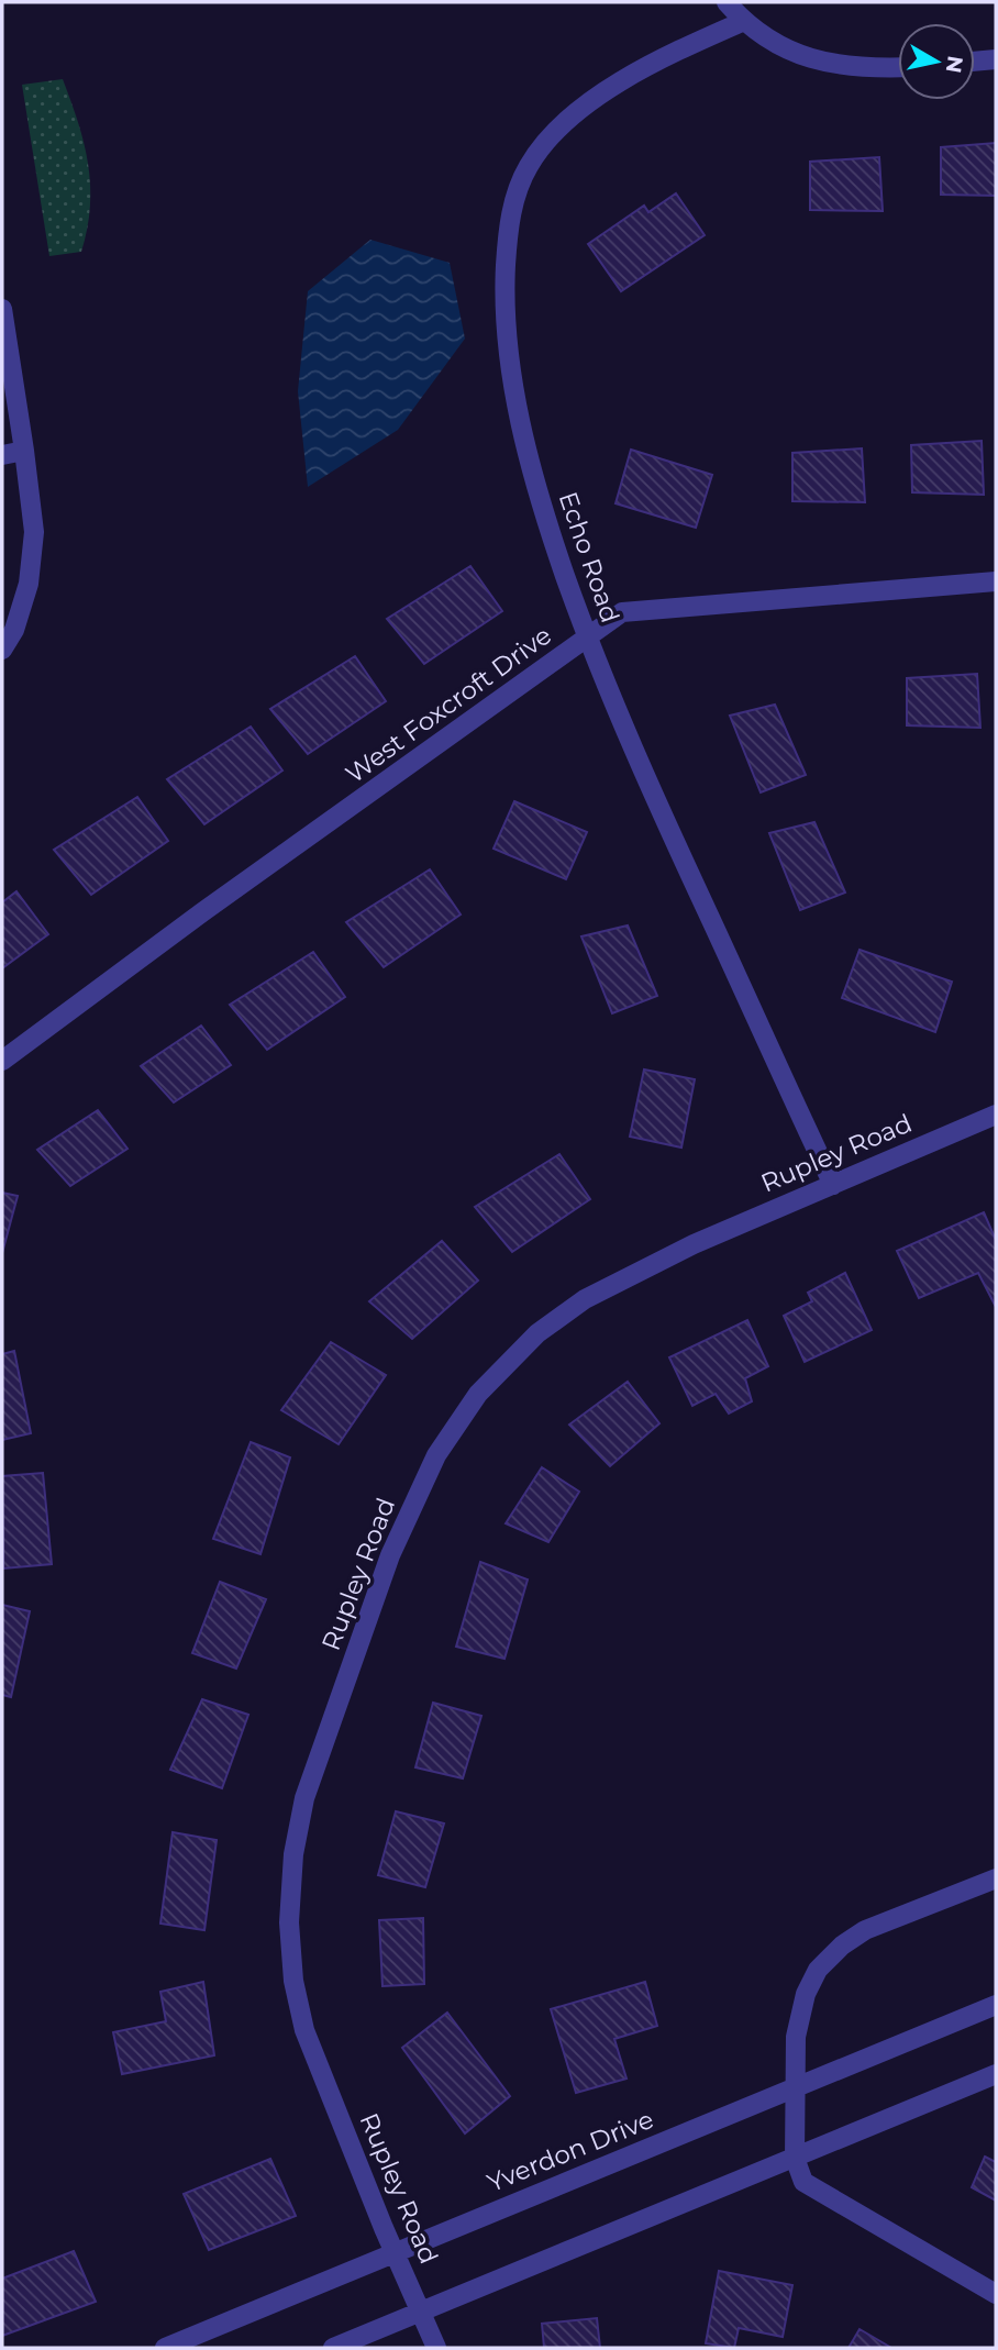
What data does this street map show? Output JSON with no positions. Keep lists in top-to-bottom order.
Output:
{
  "streets": {
    "street": [
      "Echo Road",
      "West Foxcroft Drive",
      "Rupley Road",
      "Yverdon Drive"
    ]
  },
  "crossings": [
    ["Echo Road", "West Foxcroft Drive"],
    ["Echo Road", "Rupley Road"],
    ["Rupley Road", "Yverdon Drive"]
  ],
  "north": "right"
}
